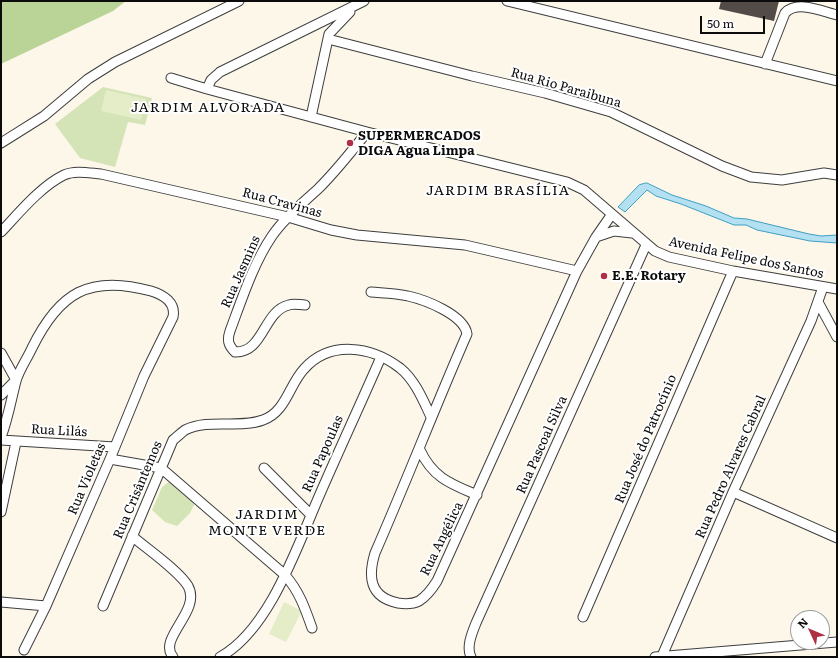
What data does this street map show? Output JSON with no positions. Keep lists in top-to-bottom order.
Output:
{
  "streets": {
    "street": [
      "Rua Rio Paraibuna",
      "Rua Cravinas",
      "Avenida Felipe dos Santos",
      "Rua Jasmins",
      "Rua Lilás",
      "Rua José do Patrocínio",
      "Rua Pascoal Silva",
      "Rua Papoulas",
      "Rua Pedro Alvares Cabral",
      "Rua Violetas",
      "Rua Crisântemos",
      "Rua Angélica"
    ]
  },
  "crossings": [
    ["Rua Cravinas", "Rua Jasmins"],
    ["Rua Cravinas", "Rua Angélica"],
    ["Avenida Felipe dos Santos", "Rua Jasmins"],
    ["Avenida Felipe dos Santos", "Rua José do Patrocínio"],
    ["Avenida Felipe dos Santos", "Rua Pascoal Silva"],
    ["Avenida Felipe dos Santos", "Rua Pedro Alvares Cabral"],
    ["Avenida Felipe dos Santos", "Rua Angélica"],
    ["Rua Lilás", "Rua Violetas"],
    ["Rua Papoulas", "Rua Crisântemos"],
    ["Rua Crisântemos", "Rua Angélica"]
  ],
  "districts": ["JARDIM ALVORADA", "JARDIM BRASÍLIA", "JARDIM MONTE VERDE"],
  "places": ["SUPERMERCADOS DIGA Agua Limpa", "E.E. Rotary"],
  "scale_bar": "50 m",
  "north": "top left"
}
